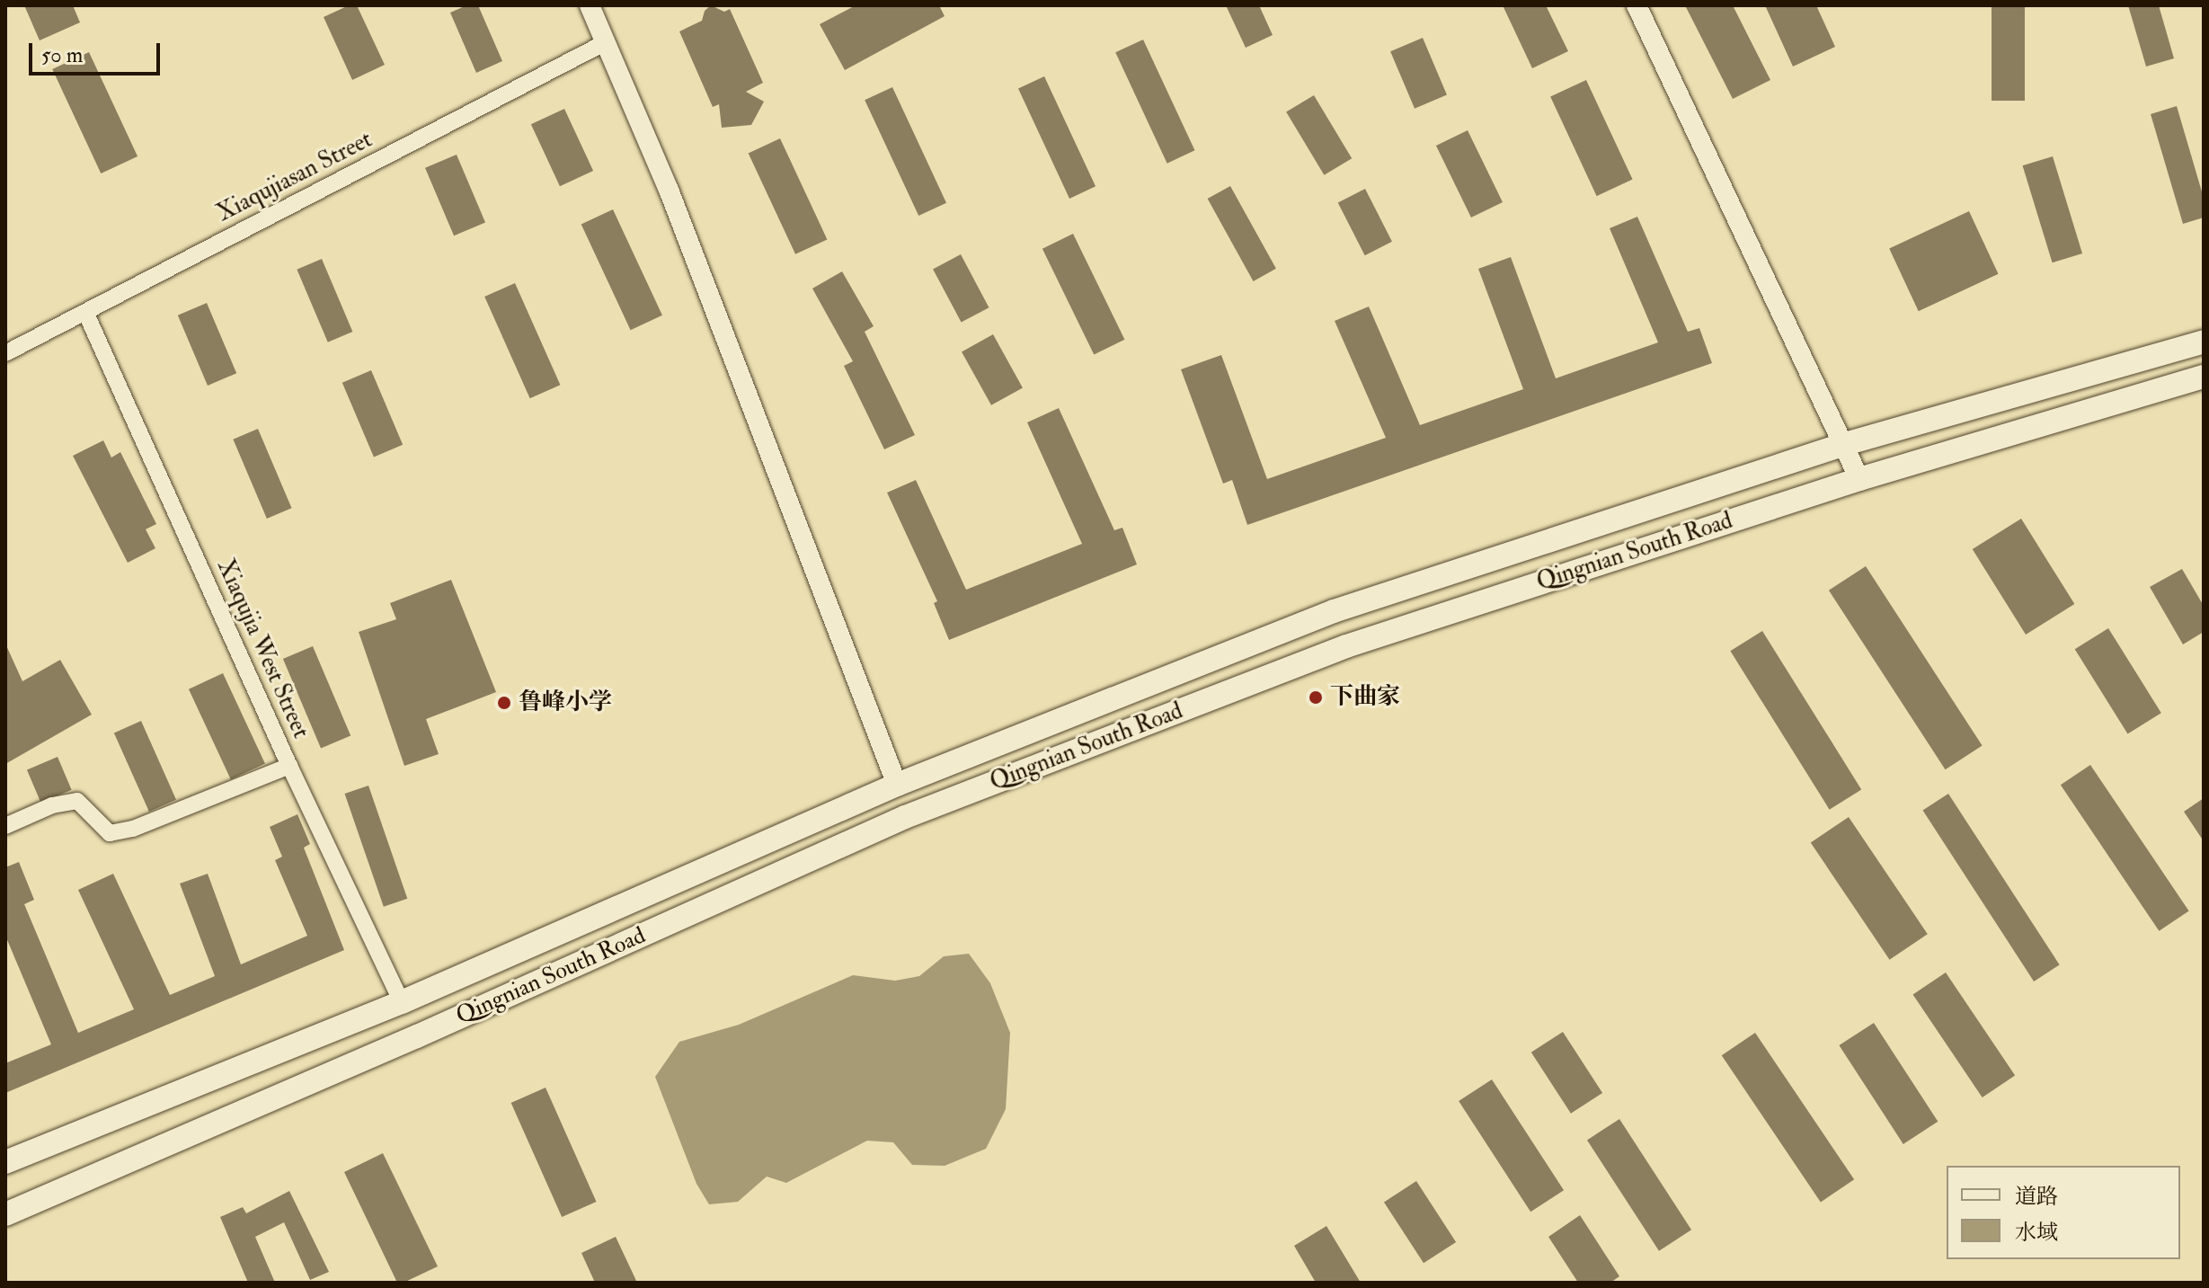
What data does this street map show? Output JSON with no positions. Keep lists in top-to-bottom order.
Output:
{
  "streets": {
    "main road": ["Qingnian South Road"],
    "street": ["Xiaqujiasan Street", "Xiaqujia West Street"]
  },
  "crossings": [
    ["Xiaqujiasan Street", "Xiaqujia West Street"],
    ["Qingnian South Road", "Xiaqujia West Street"]
  ],
  "places": ["下曲家", "鲁峰小学"],
  "legend": ["道路", "水域"],
  "scale_bar": "50 m"
}
